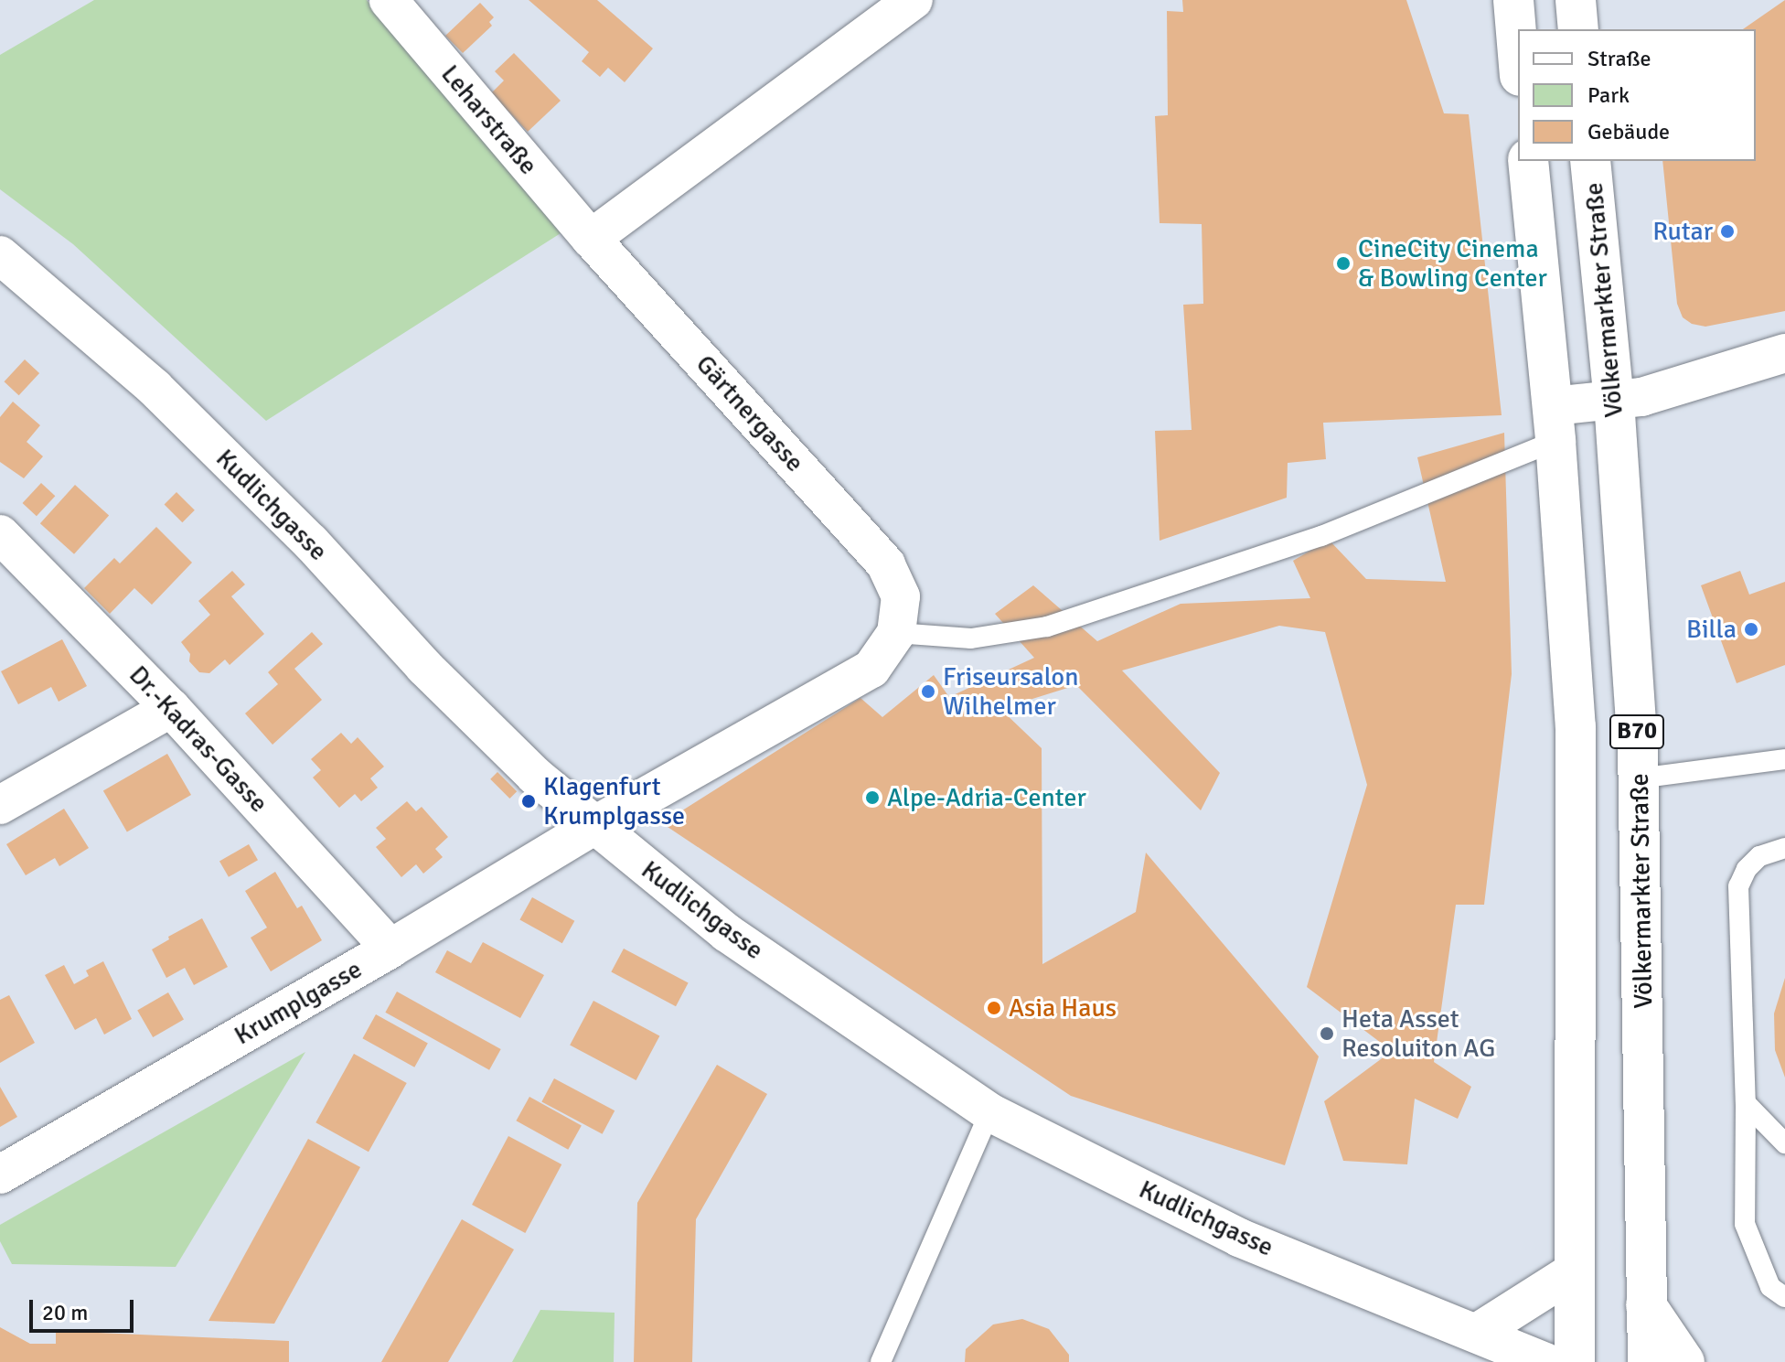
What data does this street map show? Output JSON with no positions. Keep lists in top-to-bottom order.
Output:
{
  "streets": {
    "main road": ["Völkermarkter Straße", "B70"],
    "street": [
      "Leharstraße",
      "Gärtnergasse",
      "Kudlichgasse",
      "Dr.-Kadras-Gasse",
      "Krumplgasse"
    ]
  },
  "crossings": [
    ["Leharstraße", "Gärtnergasse"],
    ["Gärtnergasse", "Kudlichgasse"],
    ["Gärtnergasse", "Krumplgasse"],
    ["Kudlichgasse", "Krumplgasse"],
    ["Dr.-Kadras-Gasse", "Krumplgasse"]
  ],
  "places": [
    "Rutar",
    "CineCity Cinema & Bowling Center",
    "Billa",
    "Friseursalon Wilhelmer",
    "Alpe-Adria-Center",
    "Klagenfurt Krumplgasse",
    "Asia Haus",
    "Heta Asset Resoluiton AG"
  ],
  "legend": ["Straße", "Park", "Gebäude"],
  "scale_bar": "20 m"
}
